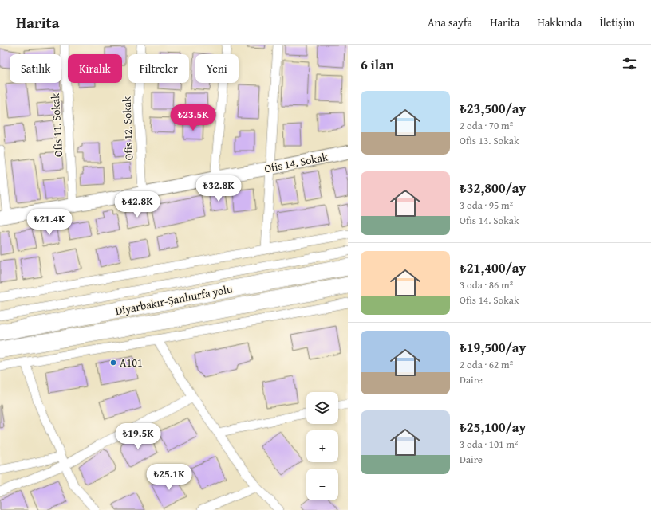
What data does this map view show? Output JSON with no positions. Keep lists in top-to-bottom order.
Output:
{
  "streets": {
    "highway": ["Diyarbakır-Şanlıurfa yolu"],
    "street": ["Ofis 11. Sokak", "Ofis 12. Sokak", "Ofis 14. Sokak"]
  },
  "crossings": [
    ["Ofis 11. Sokak", "Ofis 14. Sokak"],
    ["Ofis 12. Sokak", "Ofis 14. Sokak"]
  ],
  "places": ["A101"],
  "page": {
    "header": "Harita",
    "nav": [
      "Ana sayfa",
      "Harita",
      "Hakkında",
      "İletişim"
    ],
    "heading": "6 ilan",
    "chip": [
      "Satılık",
      "Kiralık",
      "Filtreler",
      "Yeni"
    ],
    "list": [
      {
        "name": "₺23,500/ay",
        "note": "2 oda · 70 m² · Ofis 13. Sokak"
      },
      {
        "name": "₺32,800/ay",
        "note": "3 oda · 95 m² · Ofis 14. Sokak"
      },
      {
        "name": "₺21,400/ay",
        "note": "3 oda · 86 m² · Ofis 14. Sokak"
      },
      {
        "name": "₺19,500/ay",
        "note": "2 oda · 62 m² · Daire"
      },
      {
        "name": "₺25,100/ay",
        "note": "3 oda · 101 m² · Daire"
      }
    ],
    "price": [
      "₺23.5K",
      "₺32.8K",
      "₺42.8K",
      "₺21.4K",
      "₺19.5K",
      "₺25.1K"
    ],
    "map_buttons": ["+", "−"]
  }
}
